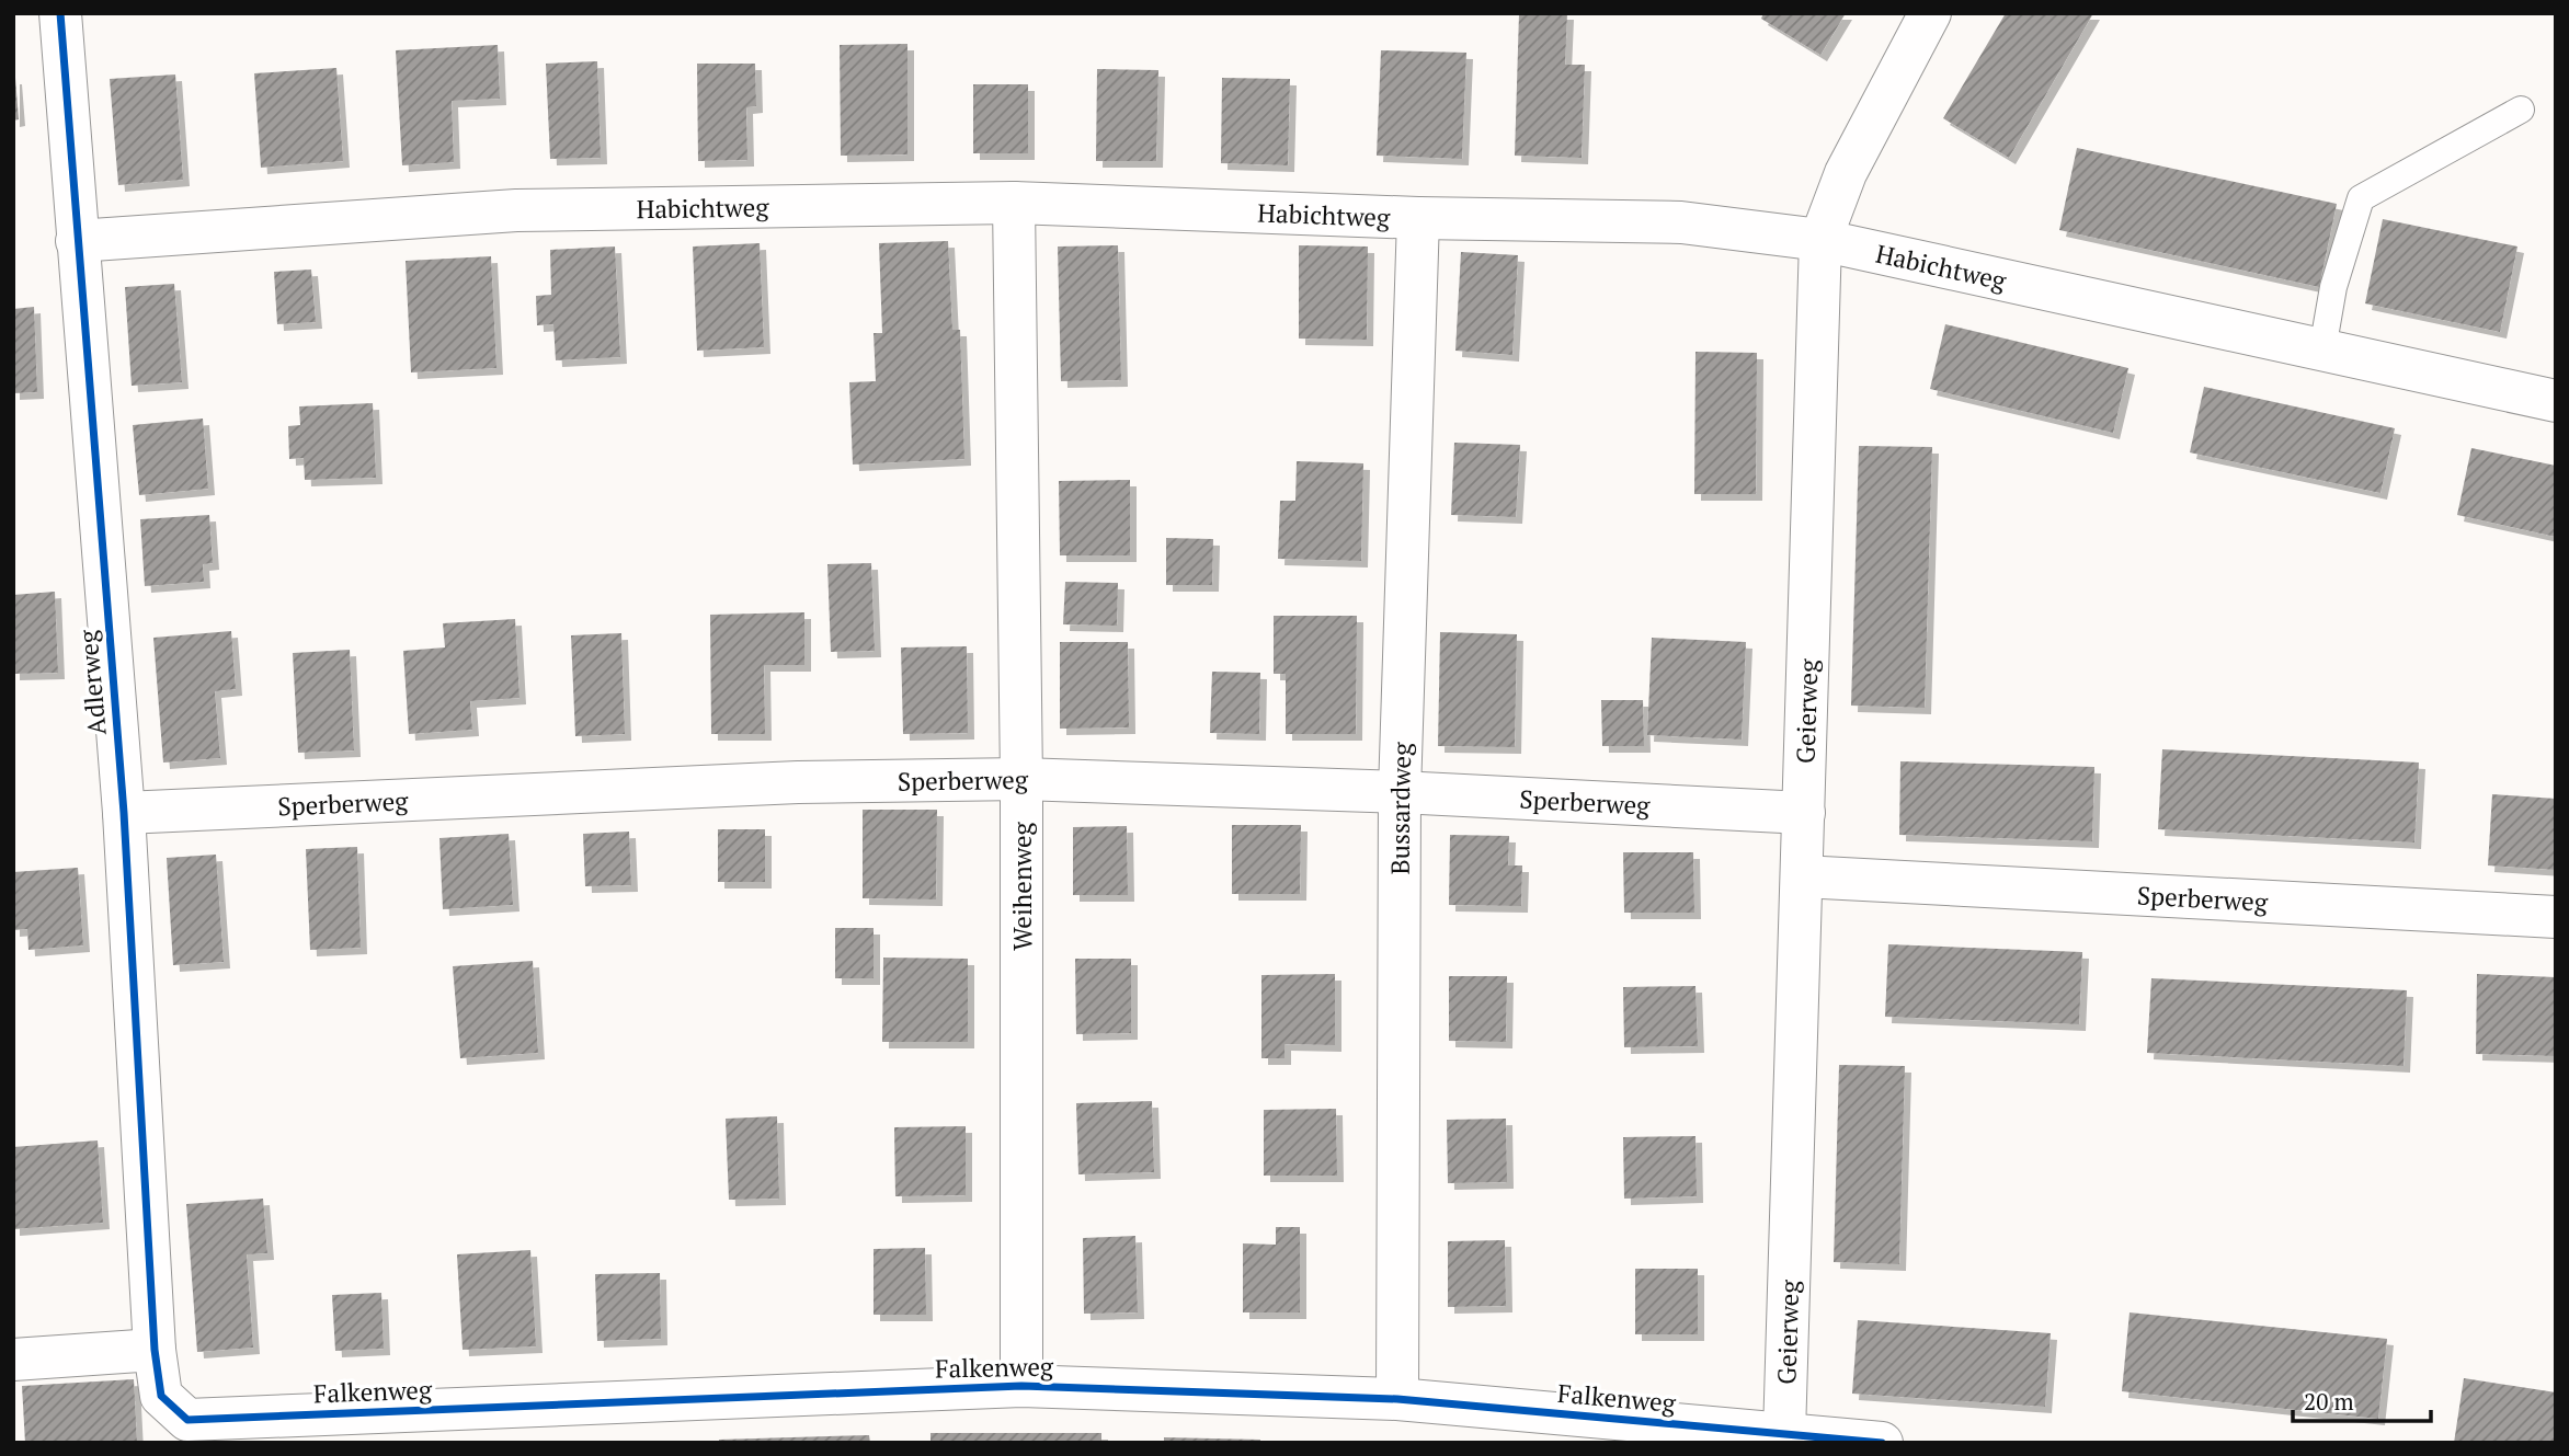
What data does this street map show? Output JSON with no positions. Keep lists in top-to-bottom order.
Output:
{
  "streets": {
    "street": [
      "Habichtweg",
      "Adlerweg",
      "Geierweg",
      "Sperberweg",
      "Bussardweg",
      "Weihenweg",
      "Falkenweg"
    ]
  },
  "crossings": [
    ["Habichtweg", "Adlerweg"],
    ["Habichtweg", "Geierweg"],
    ["Habichtweg", "Bussardweg"],
    ["Habichtweg", "Weihenweg"],
    ["Adlerweg", "Sperberweg"],
    ["Adlerweg", "Falkenweg"],
    ["Geierweg", "Sperberweg"],
    ["Geierweg", "Falkenweg"],
    ["Sperberweg", "Bussardweg"],
    ["Sperberweg", "Weihenweg"],
    ["Bussardweg", "Falkenweg"],
    ["Weihenweg", "Falkenweg"]
  ],
  "scale_bar": "20 m"
}
